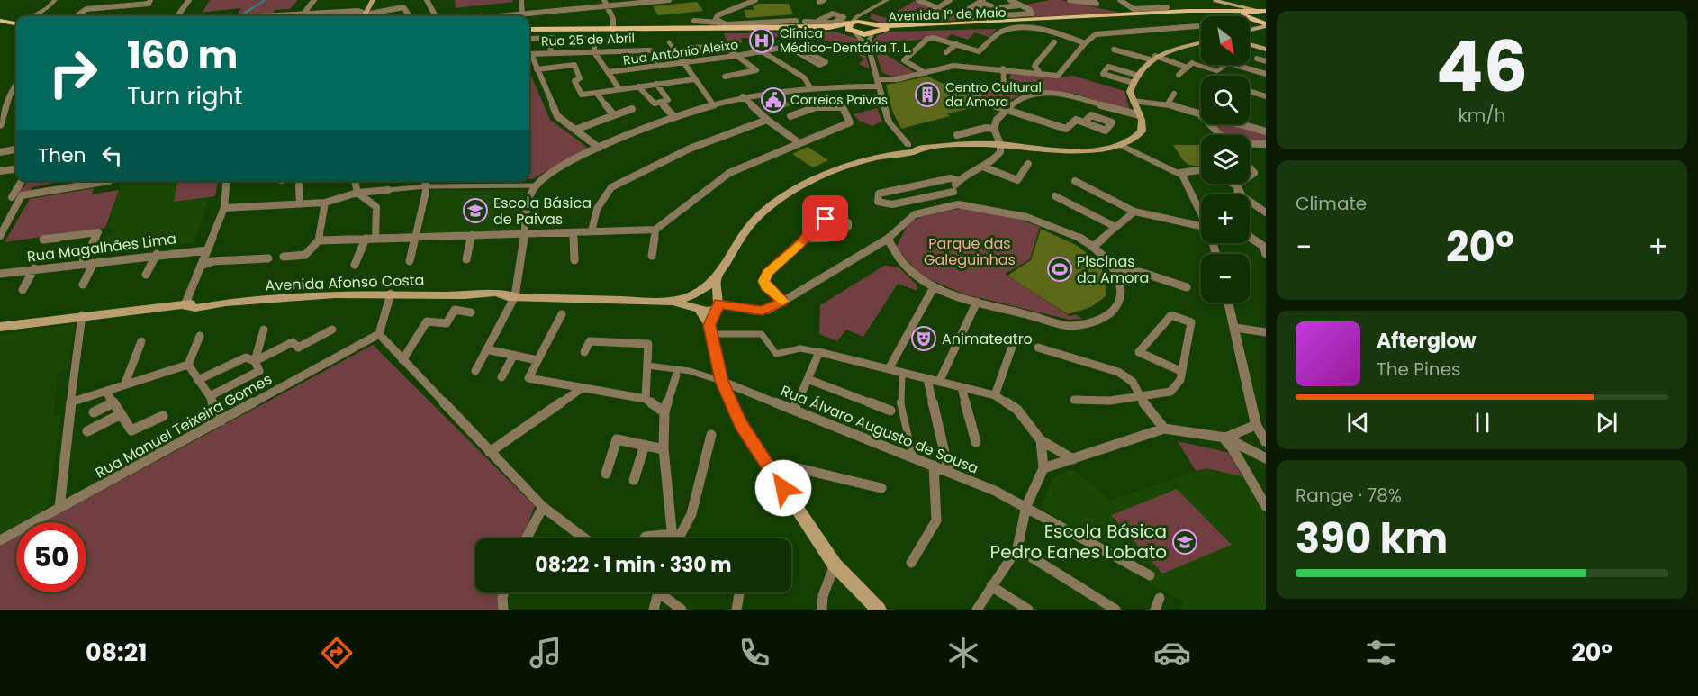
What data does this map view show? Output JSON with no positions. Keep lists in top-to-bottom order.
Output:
{
  "streets": {
    "main road": ["Avenida 1º de Maio", "Avenida Afonso Costa"],
    "street": [
      "Rua 25 de Abril",
      "Rua António Aleixo",
      "Rua Magalhães Lima",
      "Rua Manuel Teixeira Gomes",
      "Rua Álvaro Augusto de Sousa"
    ]
  },
  "crossings": [
    ["Rua 25 de Abril", "Rua António Aleixo"]
  ],
  "parks": ["Parque das Galeguinhas"],
  "places": {
    "hospital": ["Clínica Médico-Dentária T. L."],
    "building": ["Centro Cultural da Amora"],
    "public building": ["Correios Paivas"],
    "school or university": ["Escola Básica de Paivas", "Escola Básica Pedro Eanes Lobato"],
    "sports": ["Piscinas da Amora"],
    "theatre": ["Animateatro"]
  },
  "north": "bottom right",
  "page": {
    "tile": [
      ["46", "km/h"],
      "Climate",
      ["Range · 78%", "390 km"]
    ],
    "map_buttons": ["+", "−"],
    "turn": ["160 m", "Turn right"],
    "then": "Then",
    "heat": ["−", "20°", "+"],
    "song": ["Afterglow", "The Pines"],
    "limit": "50",
    "trip": "08:22 · 1 min · 330 m",
    "tabs": ["08:21", "20°"]
  }
}
